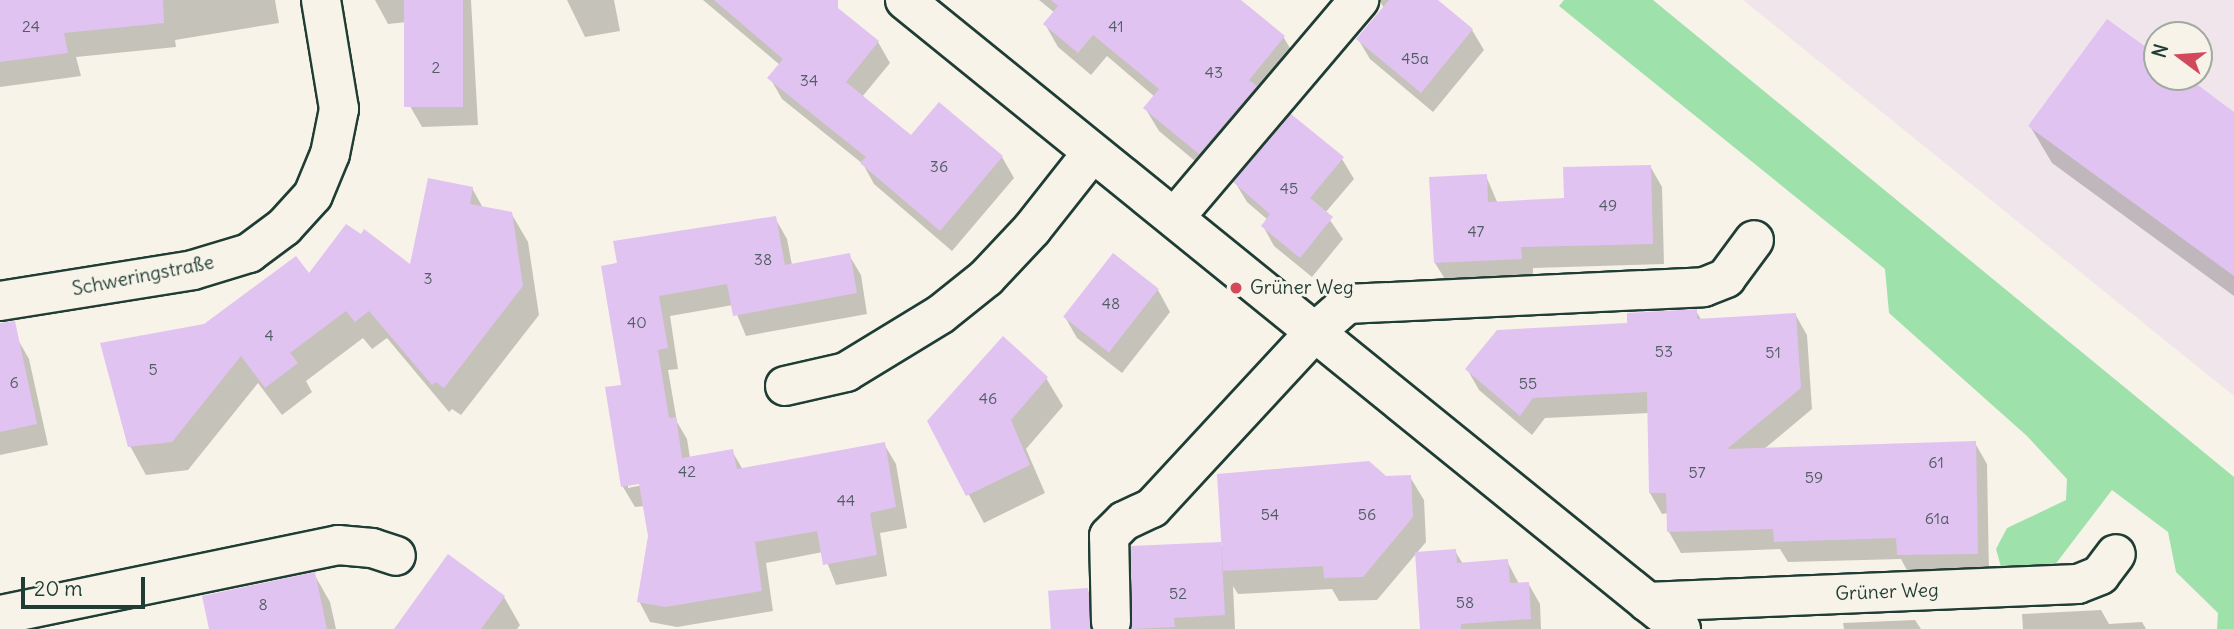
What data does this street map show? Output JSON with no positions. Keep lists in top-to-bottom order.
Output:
{
  "streets": {
    "street": ["Schweringstraße", "Grüner Weg"]
  },
  "places": ["Grüner Weg"],
  "house_numbers": [
    "24",
    "41",
    "45a",
    "2",
    "43",
    "34",
    "36",
    "45",
    "49",
    "47",
    "38",
    "3",
    "48",
    "40",
    "4",
    "53",
    "51",
    "5",
    "6",
    "55",
    "46",
    "61",
    "42",
    "57",
    "59",
    "44",
    "54",
    "56",
    "61a",
    "52",
    "58",
    "8"
  ],
  "scale_bar": "20 m",
  "north": "left"
}
